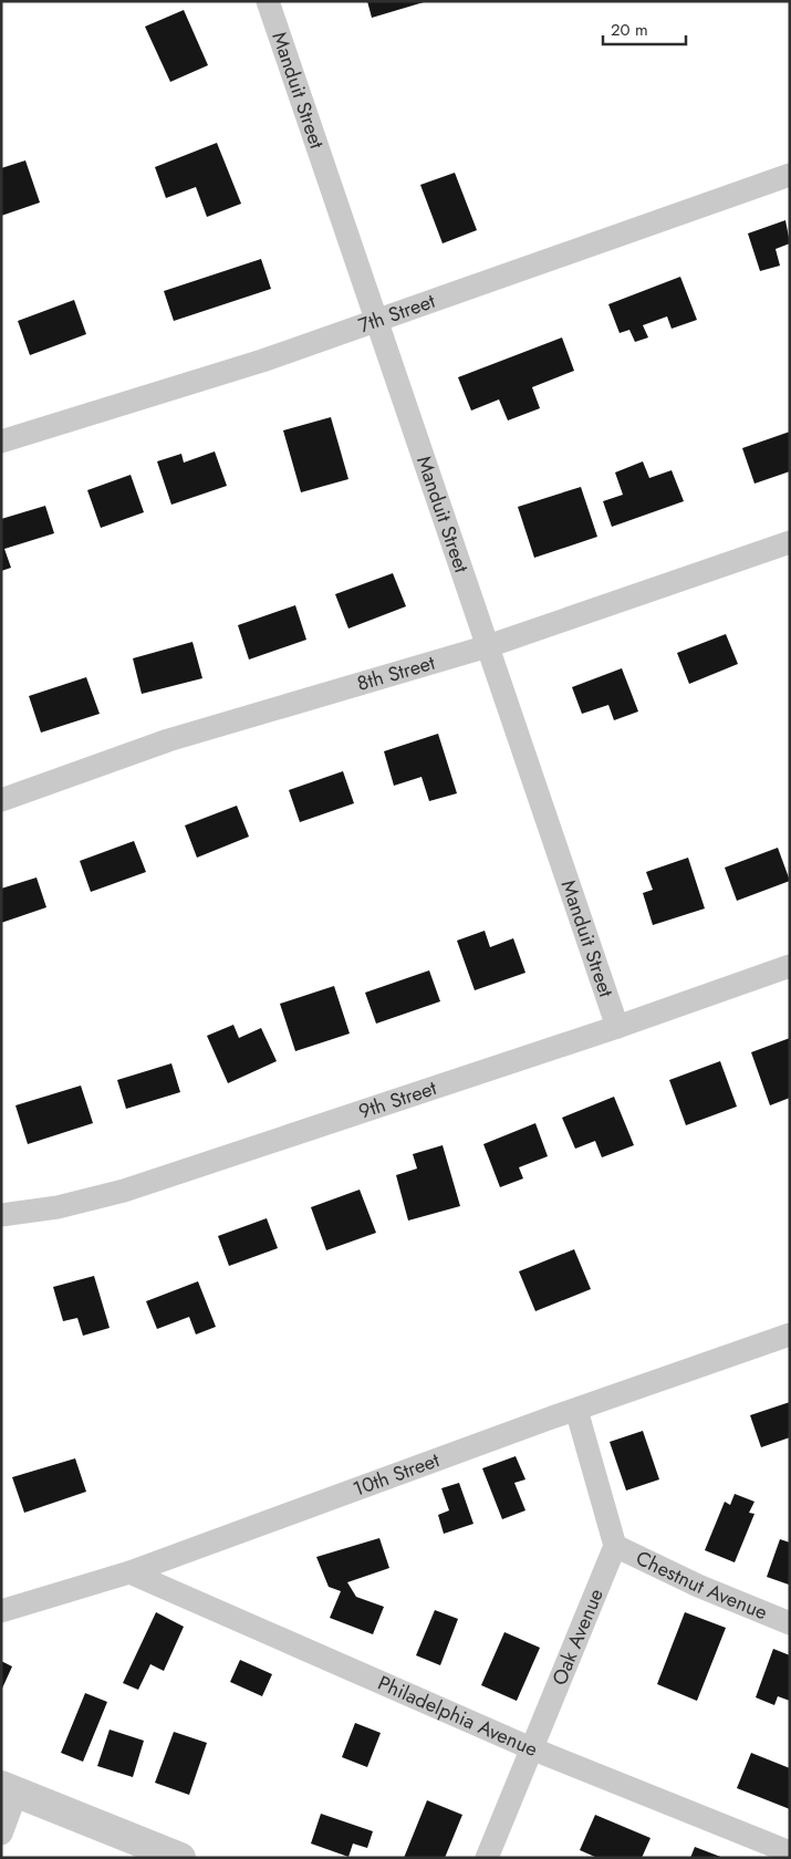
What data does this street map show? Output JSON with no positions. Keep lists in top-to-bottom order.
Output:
{
  "streets": {
    "street": [
      "Manduit Street",
      "7th Street",
      "8th Street",
      "9th Street",
      "10th Street",
      "Chestnut Avenue",
      "Oak Avenue",
      "Philadelphia Avenue"
    ]
  },
  "crossings": [
    ["Manduit Street", "7th Street"],
    ["Manduit Street", "8th Street"],
    ["Manduit Street", "9th Street"],
    ["10th Street", "Philadelphia Avenue"],
    ["Chestnut Avenue", "Oak Avenue"],
    ["Oak Avenue", "Philadelphia Avenue"]
  ],
  "scale_bar": "20 m"
}
